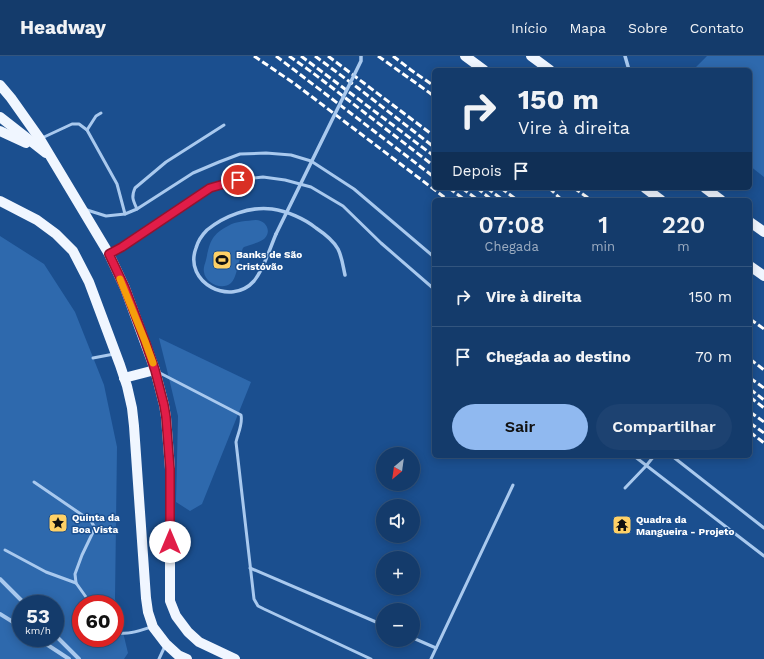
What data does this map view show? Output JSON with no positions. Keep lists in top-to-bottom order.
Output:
{
  "places": {
    "sports": ["Banks de São Cristóvão"],
    "place": ["Quinta da Boa Vista"],
    "temple": ["Quadra da Mangueira - Projeto"]
  },
  "north": "bottom left",
  "page": {
    "header": "Headway",
    "nav": [
      "Início",
      "Mapa",
      "Sobre",
      "Contato"
    ],
    "turn": ["150 m", "Vire à direita"],
    "then": "Depois",
    "eta": [
      "07:08",
      "Chegada",
      "1",
      "min",
      "220",
      "m"
    ],
    "list": [
      {
        "name": "Vire à direita",
        "value": "150 m"
      },
      {
        "name": "Chegada ao destino",
        "value": "70 m"
      }
    ],
    "buttons": ["Sair", "Compartilhar"],
    "map_buttons": ["+", "−"],
    "speed": "53 km/h",
    "limit": "60"
  }
}
